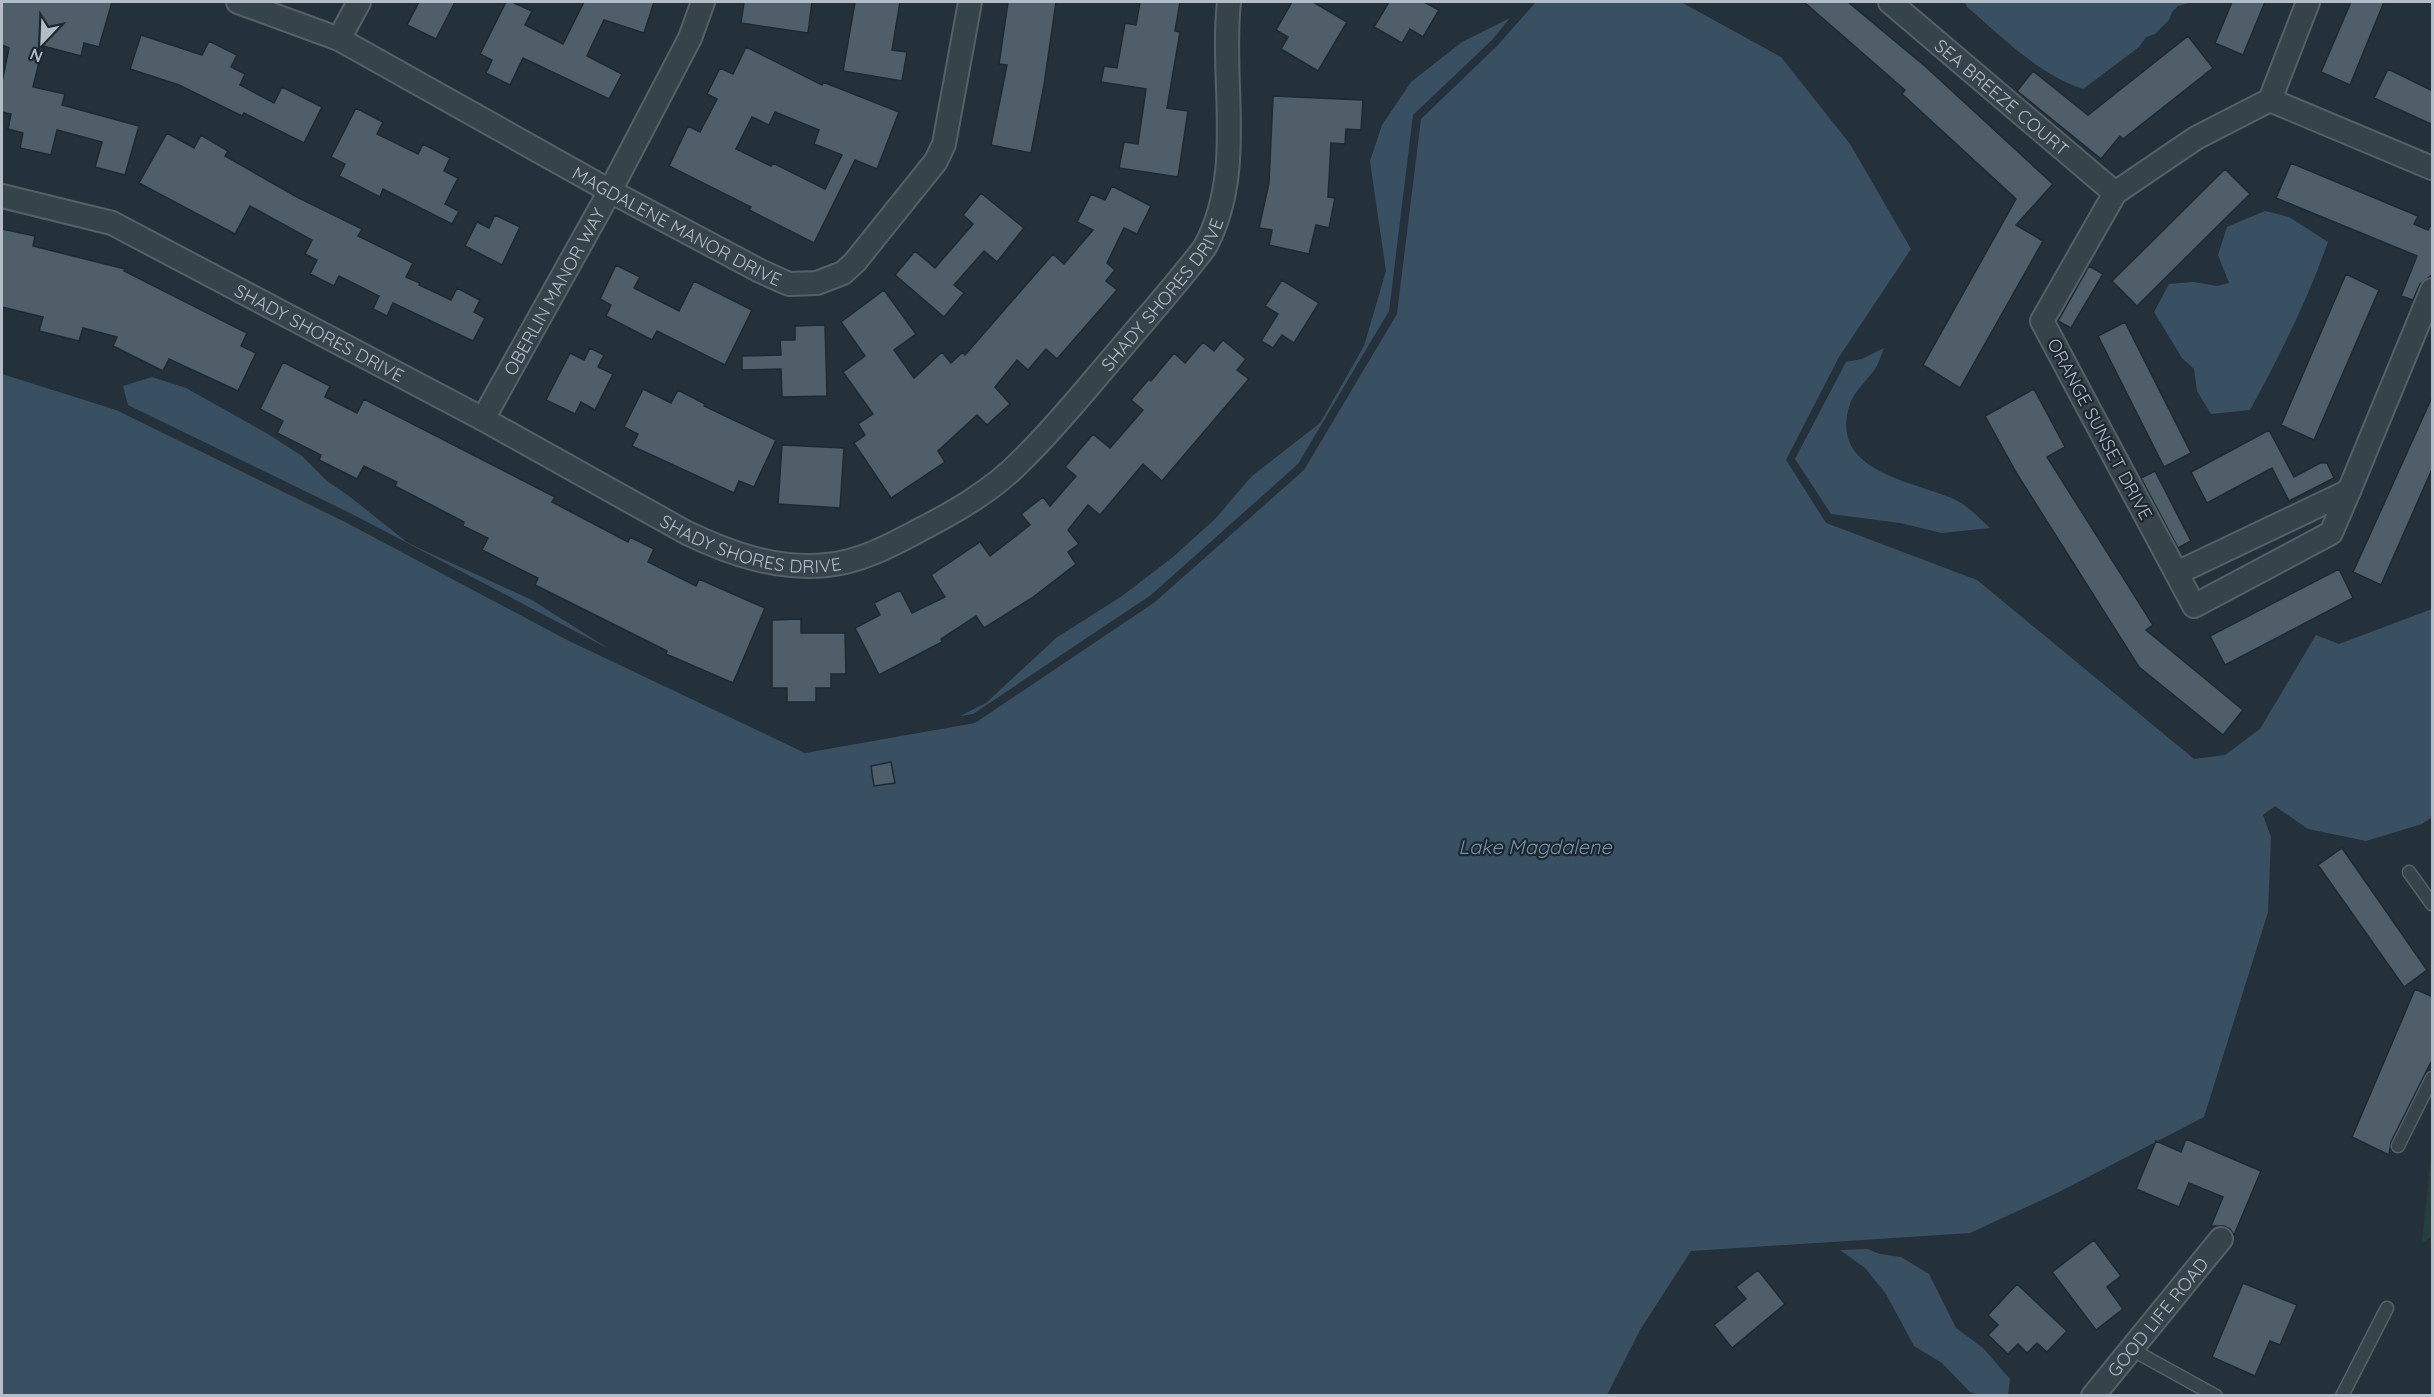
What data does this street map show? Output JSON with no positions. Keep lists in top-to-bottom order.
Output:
{
  "streets": {
    "street": [
      "SEA BREEZE COURT",
      "MAGDALENE MANOR DRIVE",
      "OBERLIN MANOR WAY",
      "SHADY SHORES DRIVE",
      "ORANGE SUNSET DRIVE",
      "GOOD LIFE ROAD"
    ]
  },
  "crossings": [
    ["SEA BREEZE COURT", "ORANGE SUNSET DRIVE"],
    ["MAGDALENE MANOR DRIVE", "OBERLIN MANOR WAY"],
    ["OBERLIN MANOR WAY", "SHADY SHORES DRIVE"]
  ],
  "water": ["Lake Magdalene"],
  "north": "bottom left"
}
